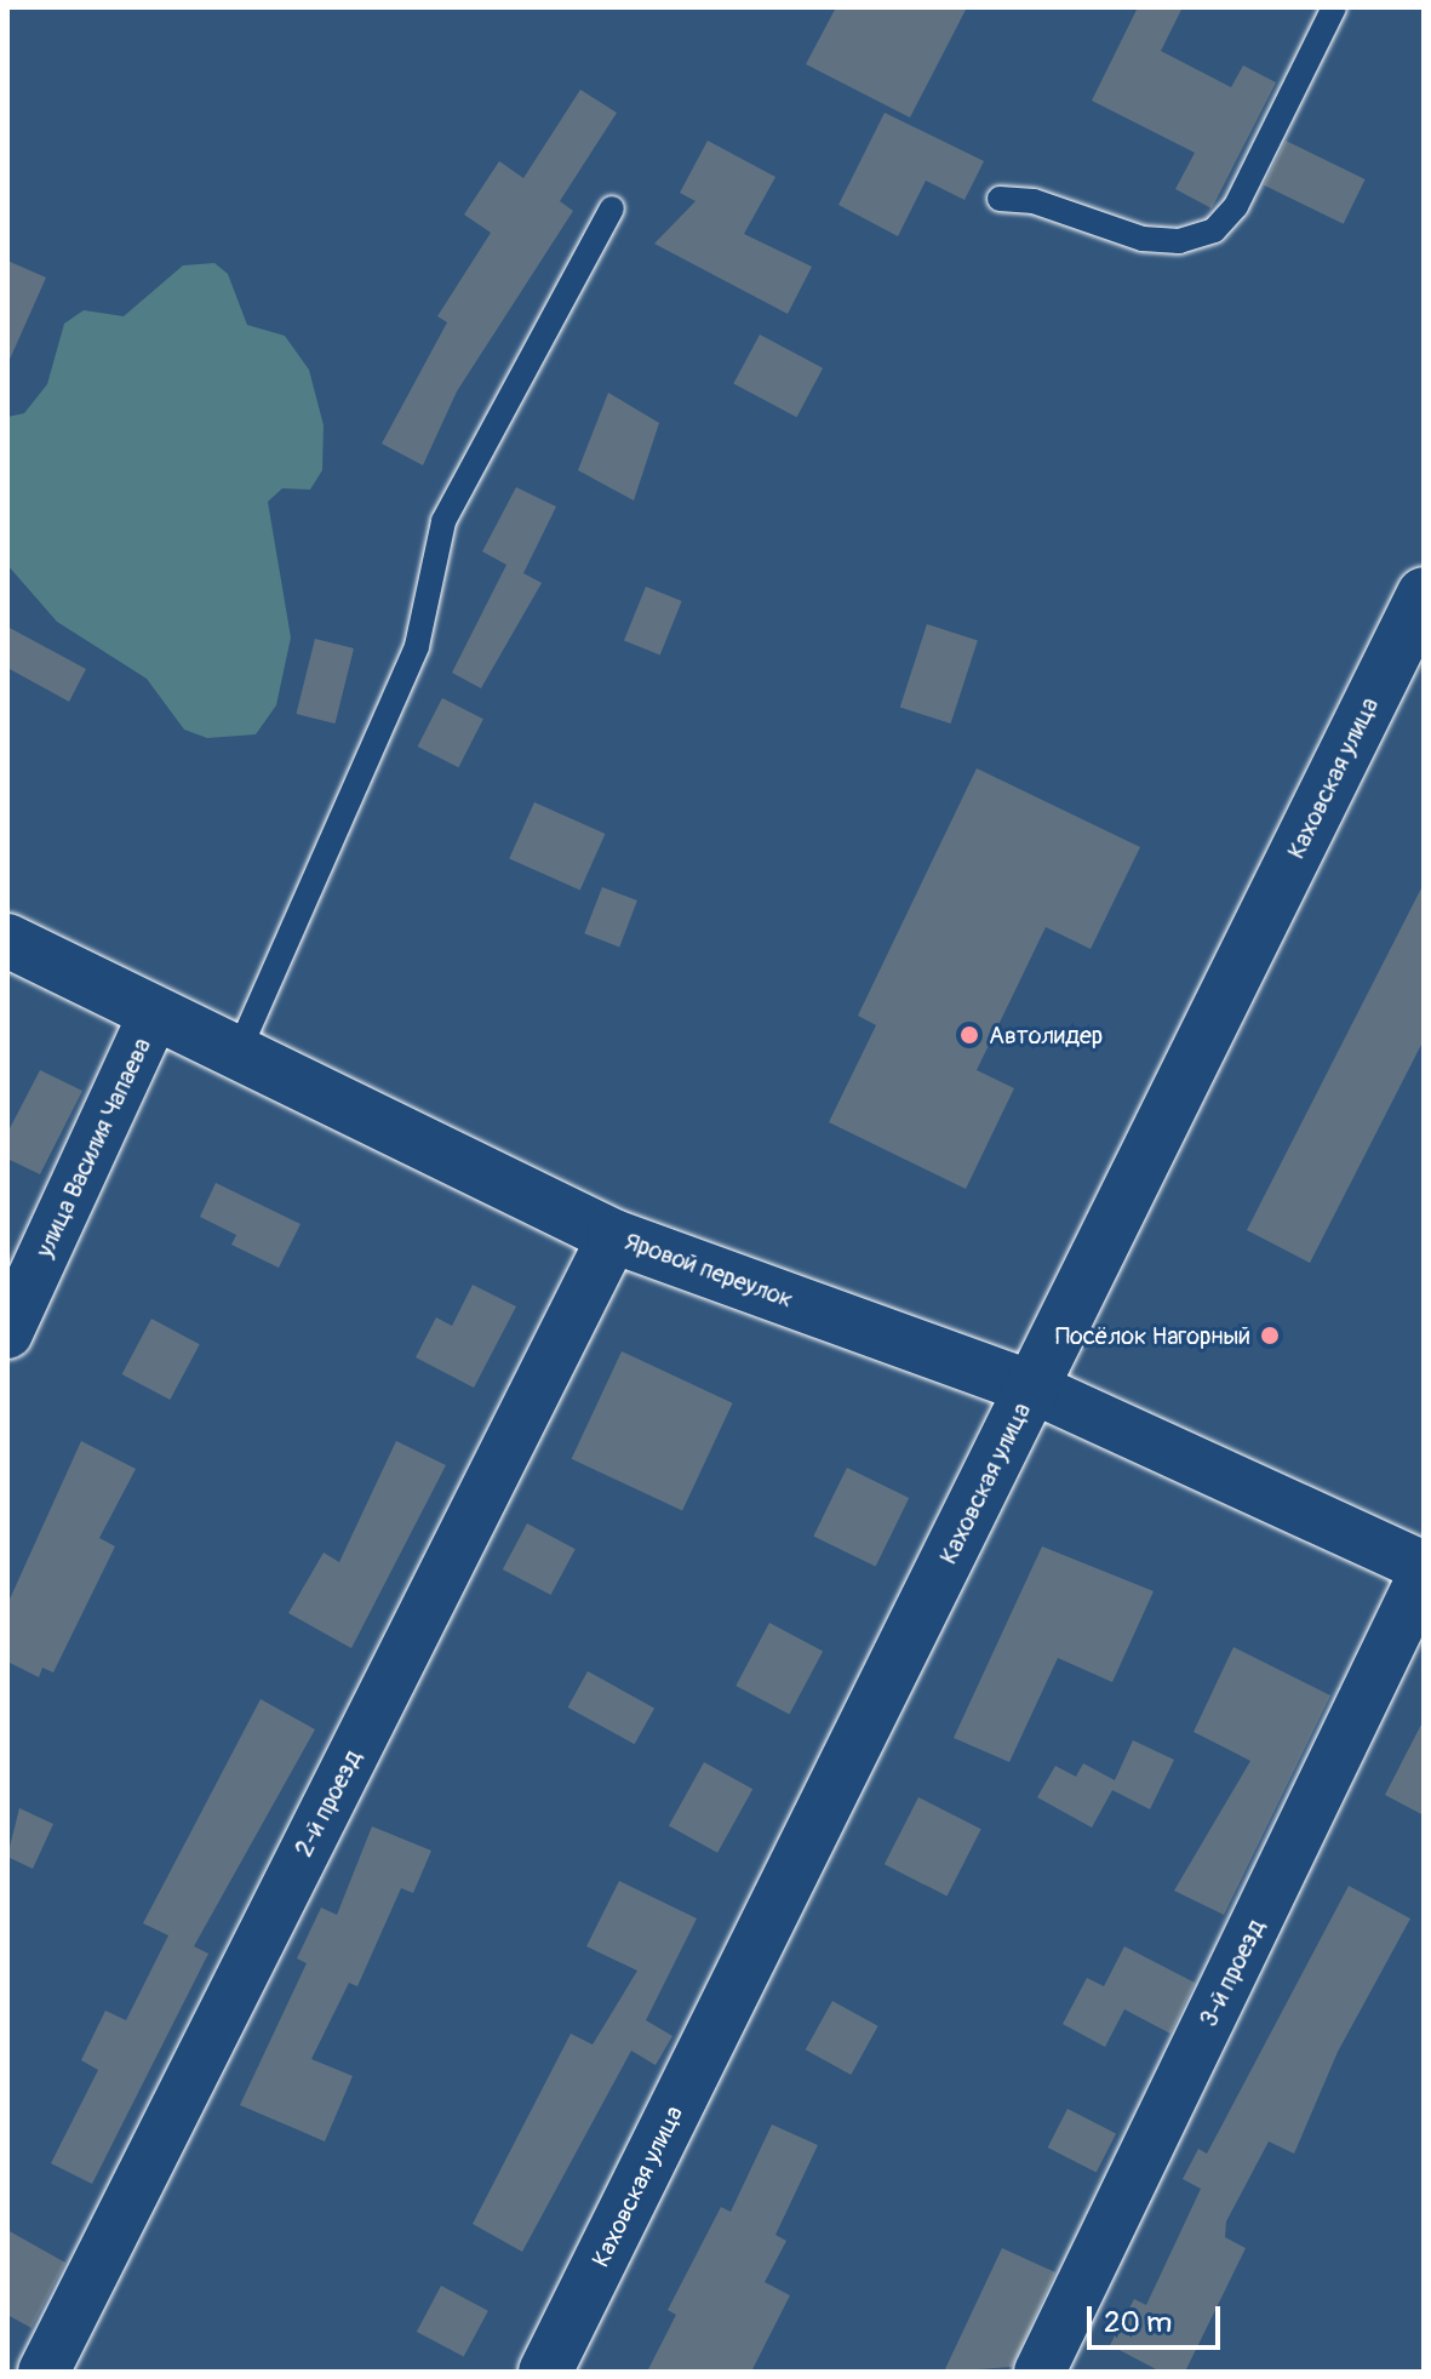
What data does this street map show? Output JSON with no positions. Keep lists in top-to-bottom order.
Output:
{
  "streets": {
    "main road": ["Каховская улица", "Яровой переулок"],
    "street": ["улица Василия Чапаева", "2-й проезд", "3-й проезд"]
  },
  "crossings": [
    ["Каховская улица", "Яровой переулок"],
    ["улица Василия Чапаева", "Яровой переулок"],
    ["Яровой переулок", "2-й проезд"],
    ["Яровой переулок", "3-й проезд"]
  ],
  "places": ["Автолидер", "Посёлок Нагорный"],
  "scale_bar": "20 m"
}
